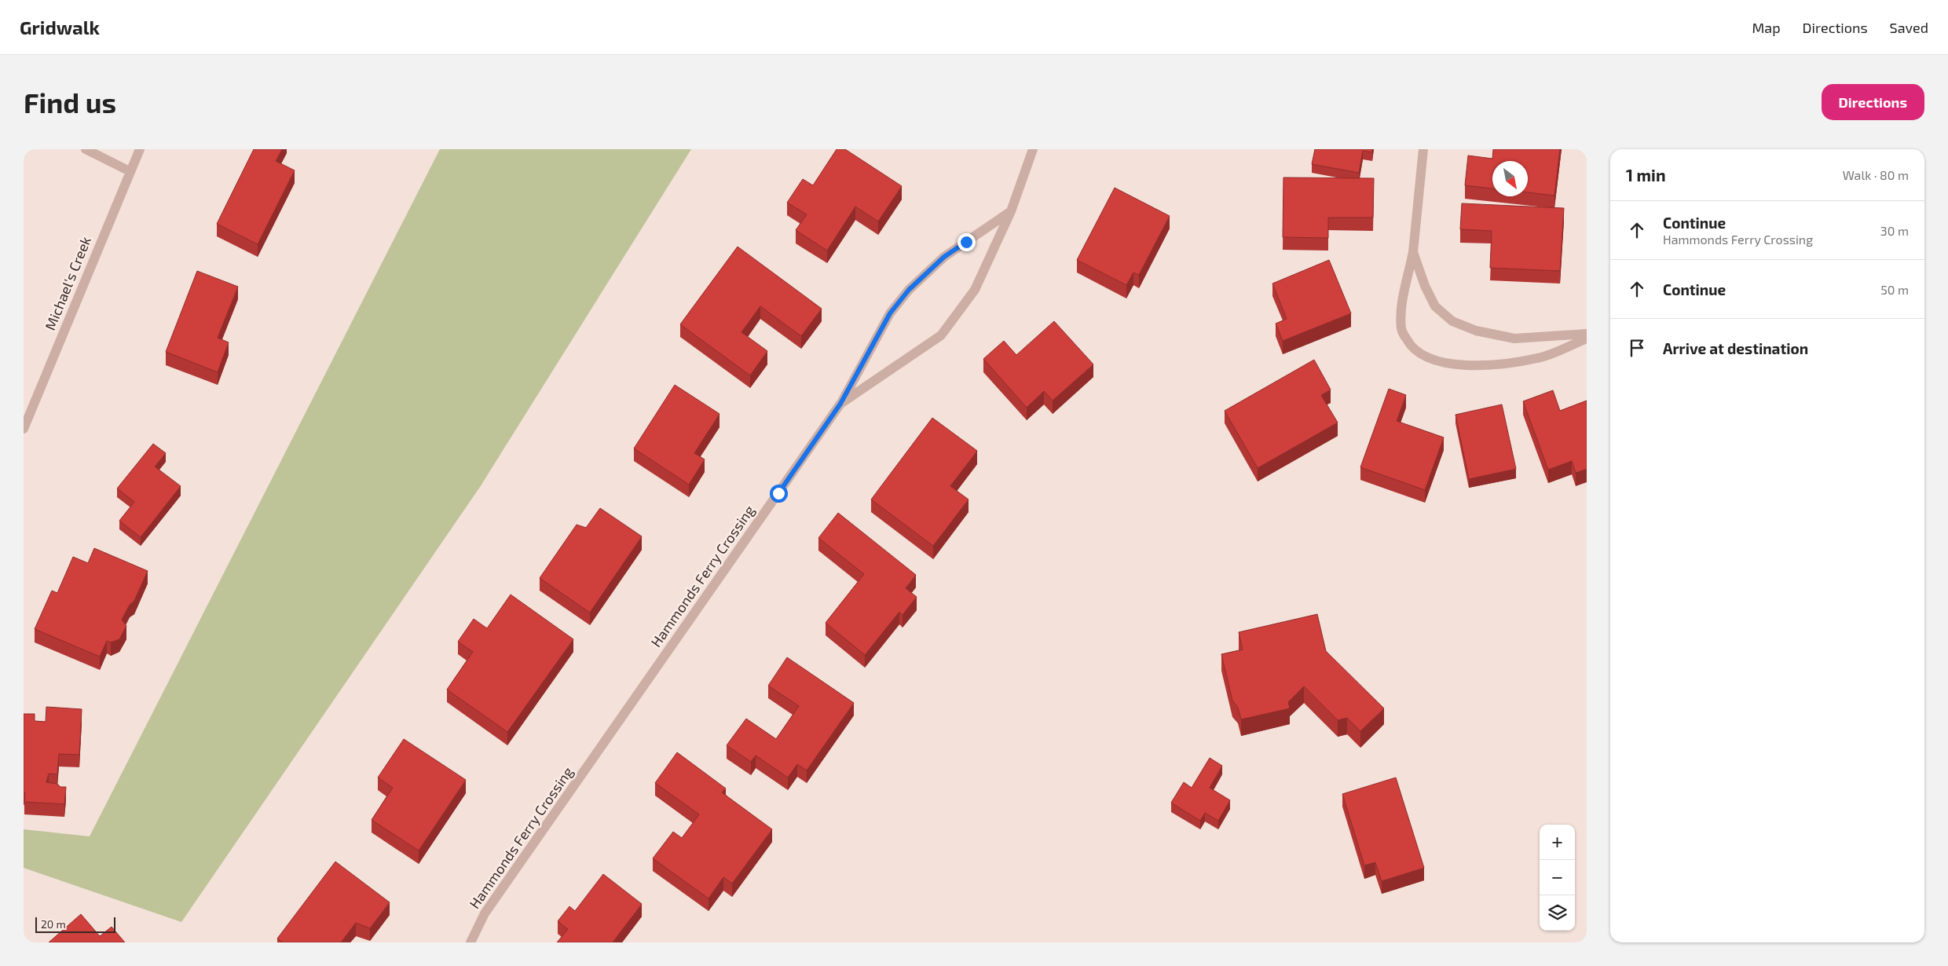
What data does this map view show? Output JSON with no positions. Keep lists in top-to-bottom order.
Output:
{
  "streets": {
    "street": ["Michael's Creek", "Hammonds Ferry Crossing"]
  },
  "scale_bar": "20 m",
  "north": "bottom right",
  "page": {
    "header": "Gridwalk",
    "nav": ["Map", "Directions", "Saved"],
    "buttons": "Directions",
    "title": "Find us",
    "heading": ["1 min", "Walk · 80 m"],
    "list": [
      ["Continue", "Hammonds Ferry Crossing", "30 m"],
      ["Continue", "50 m"],
      "Arrive at destination"
    ],
    "map_buttons": ["+", "−"],
    "scale": "20 m"
  }
}
